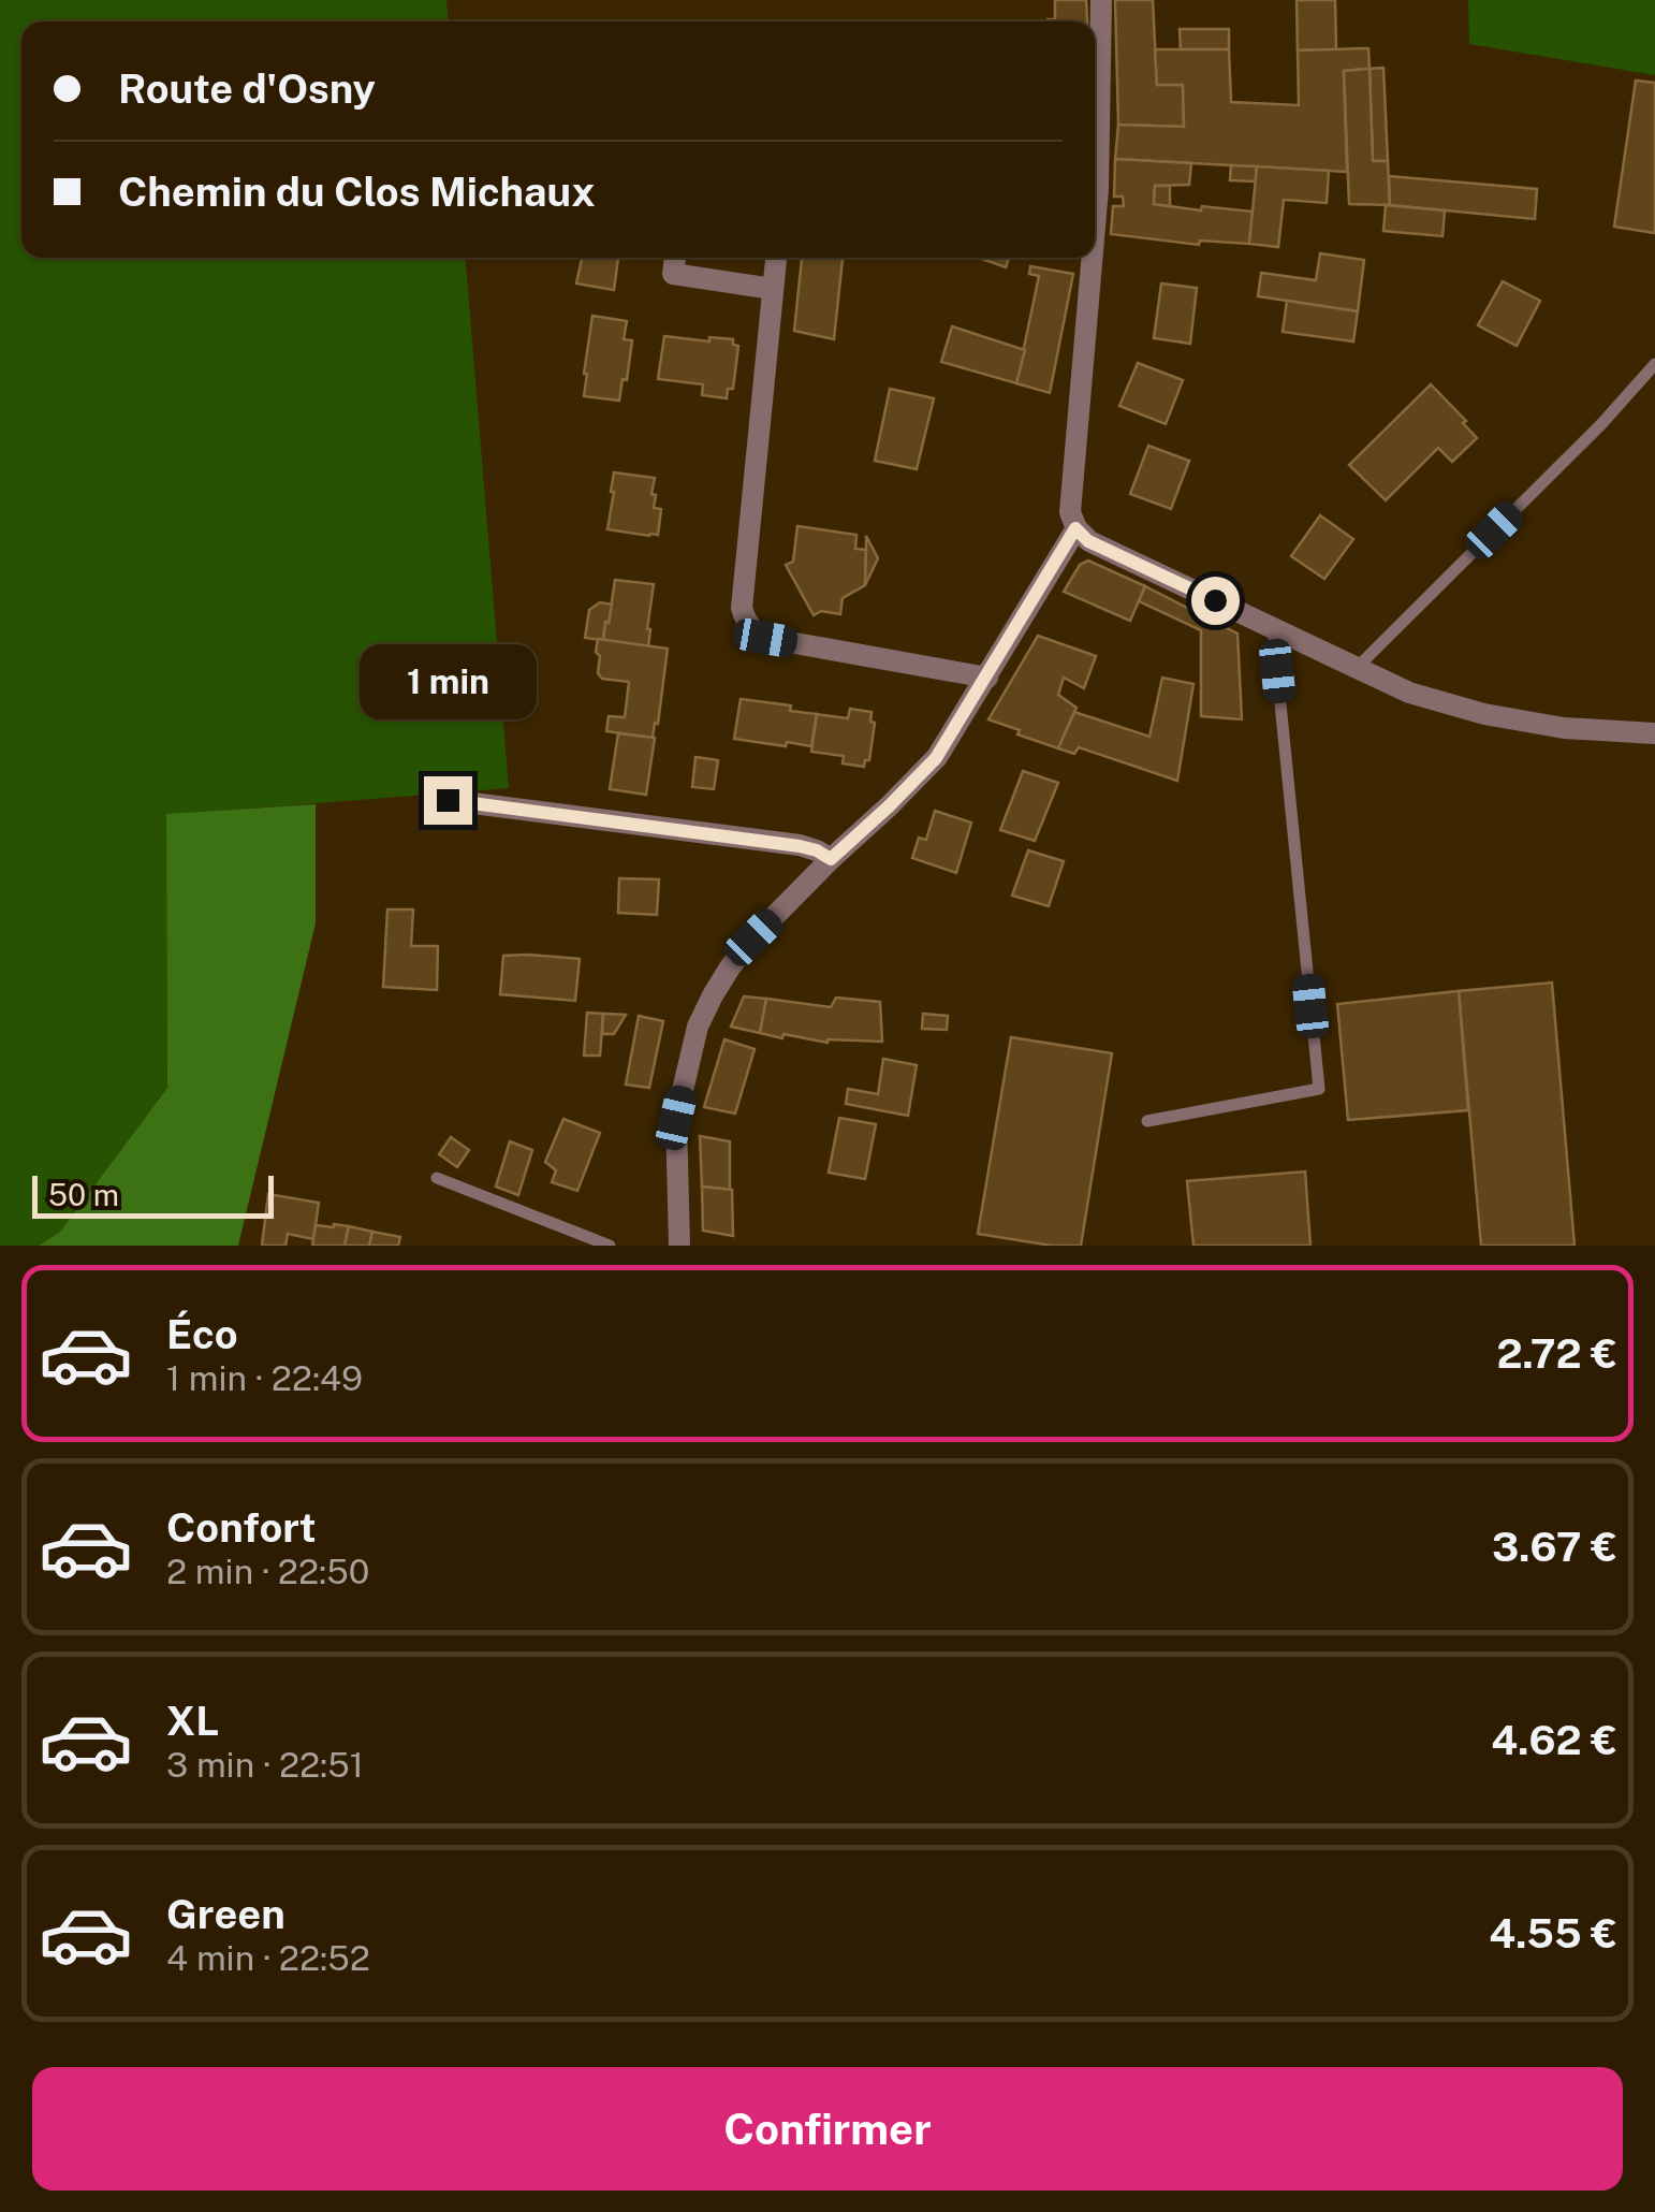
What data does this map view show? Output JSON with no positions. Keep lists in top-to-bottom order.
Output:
{
  "scale_bar": "50 m",
  "page": {
    "banner": ["Route d'Osny", "Chemin du Clos Michaux"],
    "bubble": "1 min",
    "scale": "50 m",
    "list": [
      {
        "name": "Éco",
        "note": "1 min · 22:49",
        "value": "2.72 €"
      },
      {
        "name": "Confort",
        "note": "2 min · 22:50",
        "value": "3.67 €"
      },
      {
        "name": "XL",
        "note": "3 min · 22:51",
        "value": "4.62 €"
      },
      {
        "name": "Green",
        "note": "4 min · 22:52",
        "value": "4.55 €"
      }
    ],
    "buttons": "Confirmer"
  }
}
